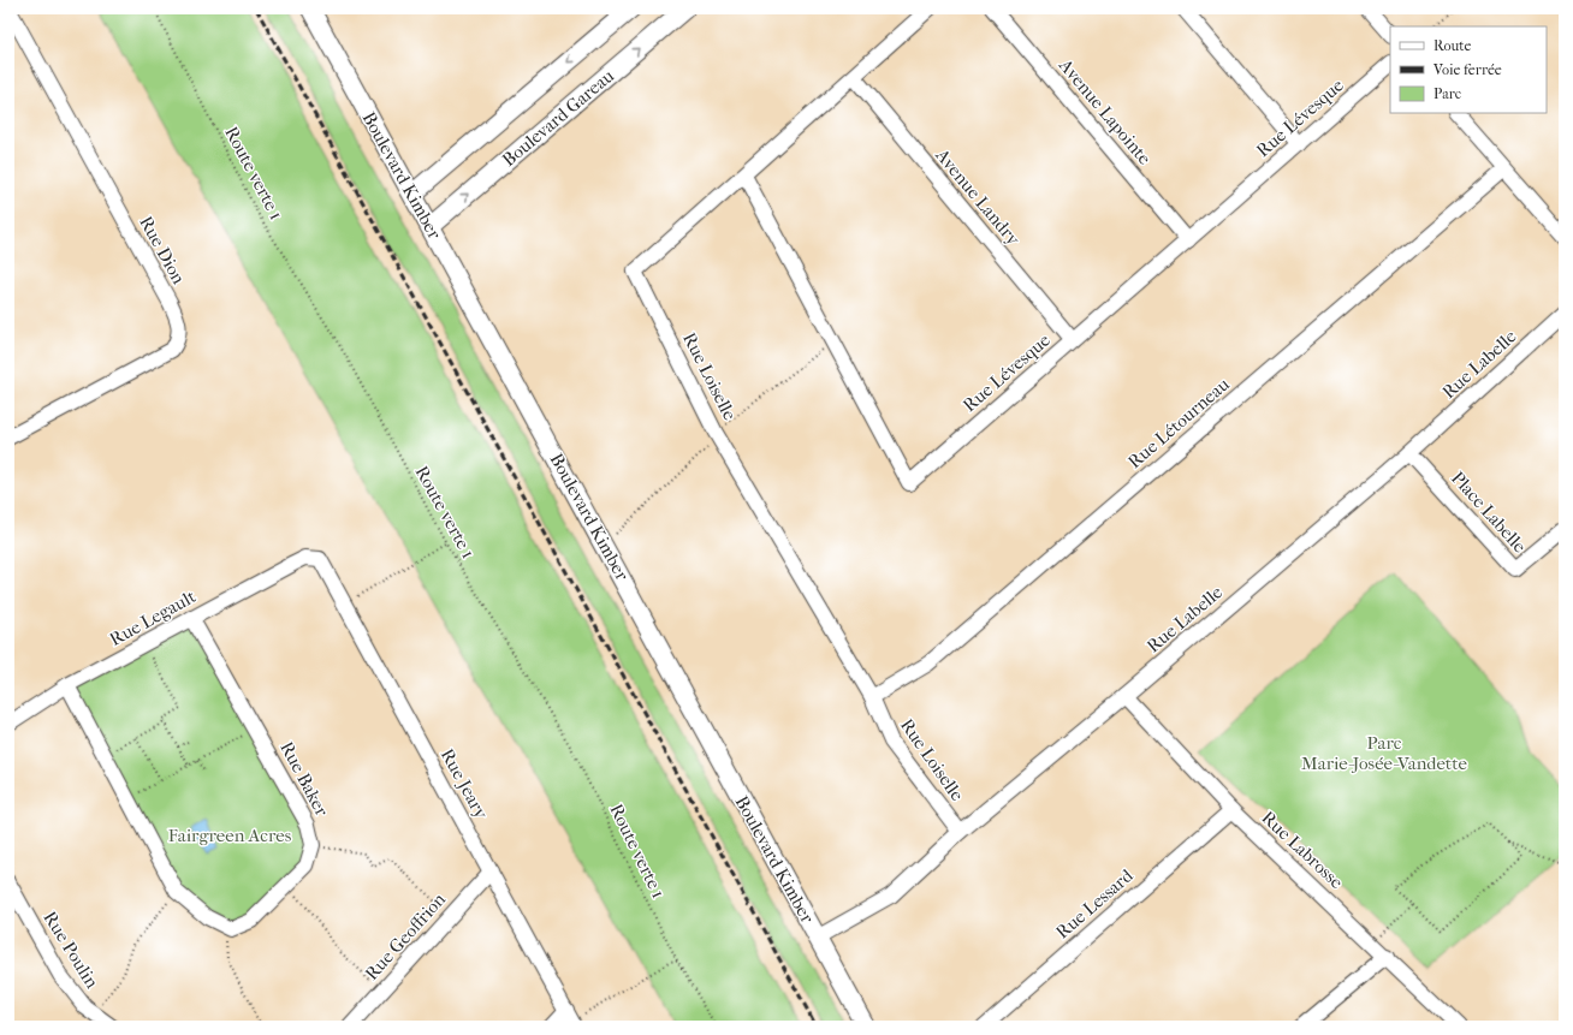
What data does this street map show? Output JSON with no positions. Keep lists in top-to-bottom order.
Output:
{
  "streets": {
    "street": [
      "Avenue Lapointe",
      "Boulevard Gareau",
      "Rue Lévesque",
      "Boulevard Kimber",
      "Avenue Landry",
      "Rue Dion",
      "Rue Labelle",
      "Rue Loiselle",
      "Rue Létourneau",
      "Place Labelle",
      "Rue Legault",
      "Rue Baker",
      "Rue Jeary",
      "Rue Labrosse",
      "Rue Lessard",
      "Rue Geoffrion",
      "Rue Poulin"
    ],
    "path": ["Route verte 1"]
  },
  "crossings": [
    ["Avenue Lapointe", "Rue Lévesque"],
    ["Boulevard Gareau", "Boulevard Kimber"],
    ["Rue Lévesque", "Avenue Landry"],
    ["Rue Lévesque", "Rue Loiselle"],
    ["Boulevard Kimber", "Rue Labelle"],
    ["Avenue Landry", "Rue Loiselle"],
    ["Rue Labelle", "Rue Loiselle"],
    ["Rue Labelle", "Place Labelle"],
    ["Rue Labelle", "Rue Labrosse"],
    ["Rue Loiselle", "Rue Létourneau"],
    ["Rue Legault", "Rue Baker"],
    ["Rue Legault", "Rue Jeary"],
    ["Rue Jeary", "Rue Geoffrion"],
    ["Rue Labrosse", "Rue Lessard"]
  ],
  "parks": ["Parc Marie-Josée-Vandette", "Fairgreen Acres"],
  "legend": ["Route", "Voie ferrée", "Parc"]
}
